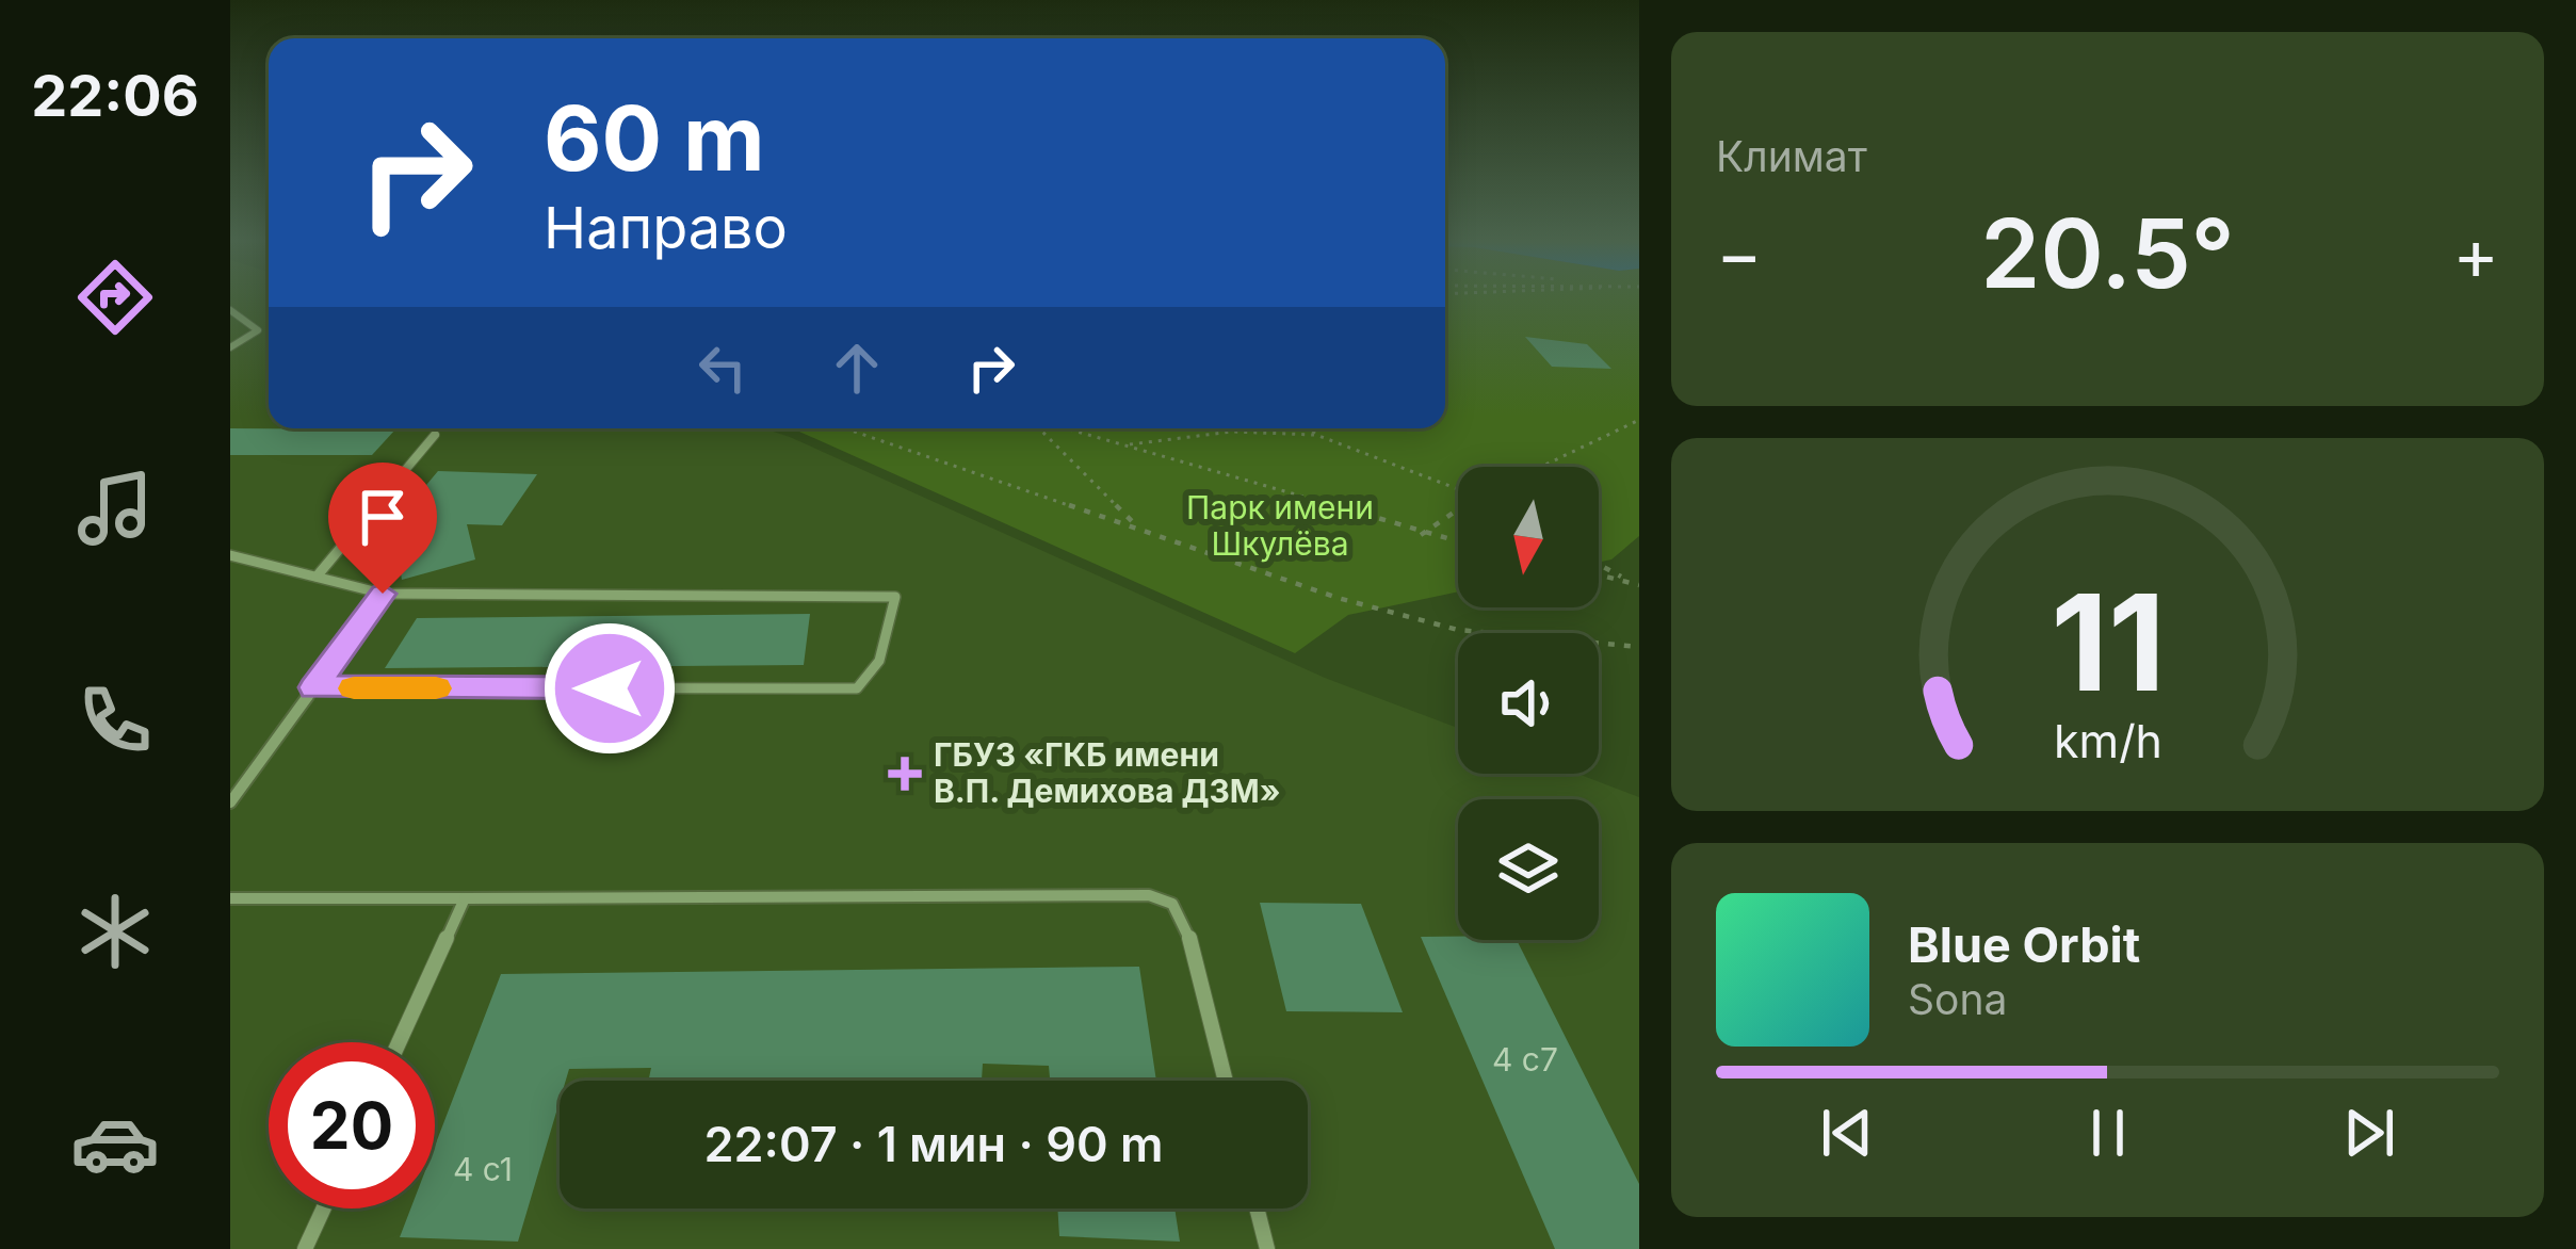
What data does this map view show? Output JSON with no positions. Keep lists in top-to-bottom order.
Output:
{
  "parks": ["Парк имени Шкулёва"],
  "places": {
    "health": ["ГБУЗ «ГКБ имени В.П. Демихова ДЗМ»"]
  },
  "house_numbers": ["4 с7", "4 с1"],
  "north": "bottom",
  "page": {
    "tabs": "22:06",
    "tile": "Климат",
    "turn": ["60 m", "Направо"],
    "heat": ["−", "20.5°", "+"],
    "song": ["Blue Orbit", "Sona"],
    "limit": "20",
    "trip": "22:07 · 1 мин · 90 m",
    "gauge": ["11", "km/h"]
  }
}
